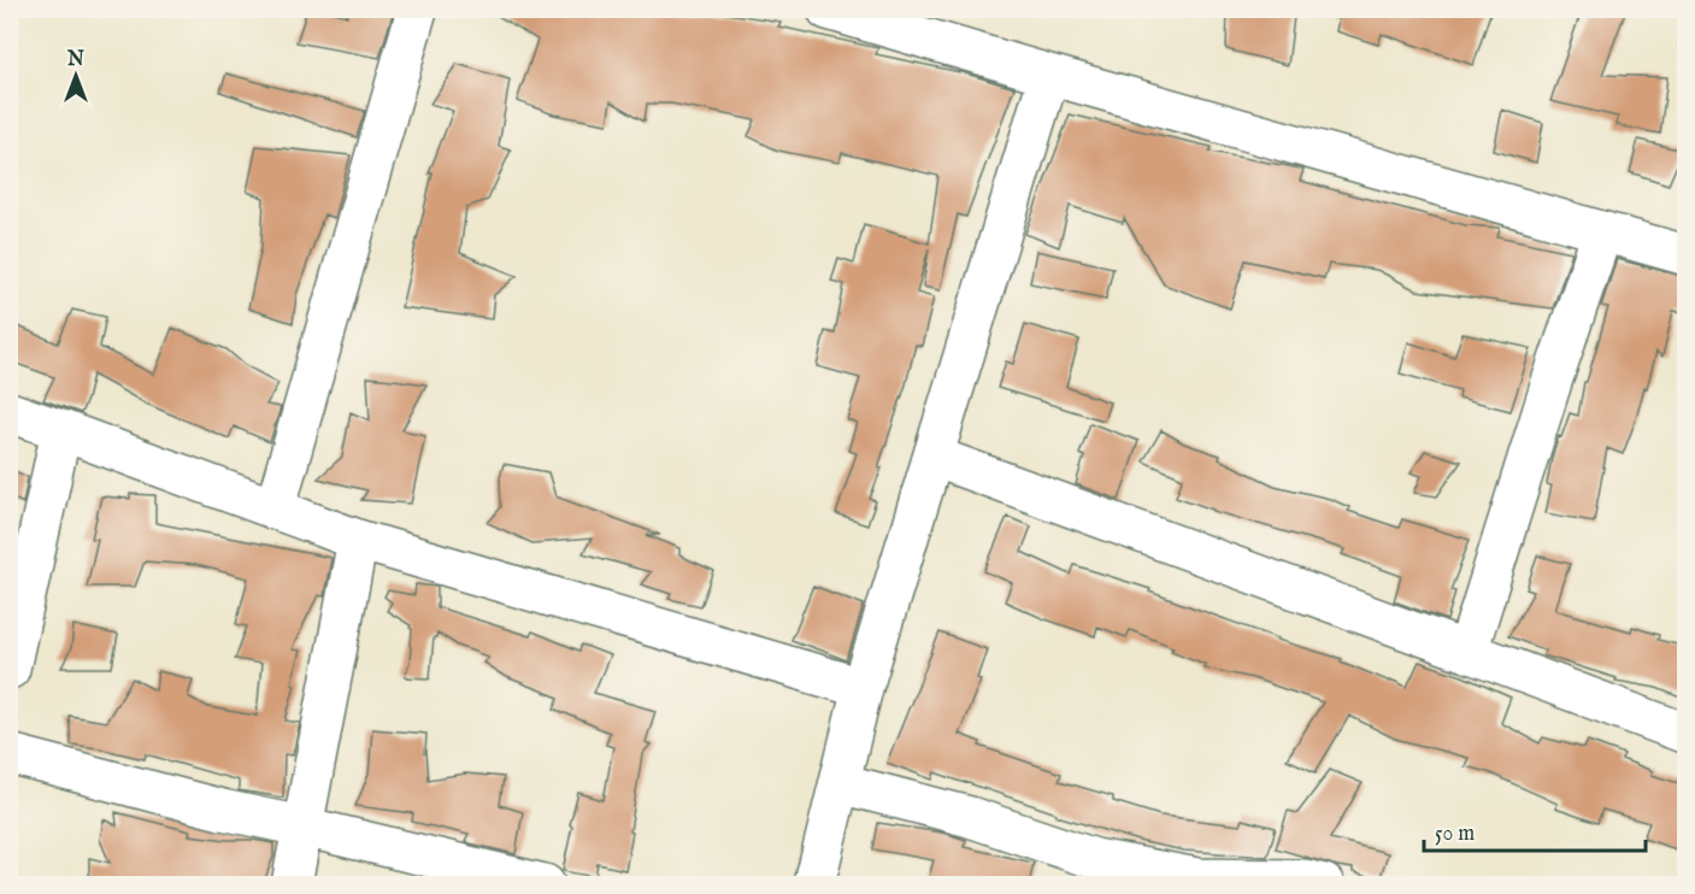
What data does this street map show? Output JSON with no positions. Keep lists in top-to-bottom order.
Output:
{
  "scale_bar": "50 m",
  "north": "top"
}
